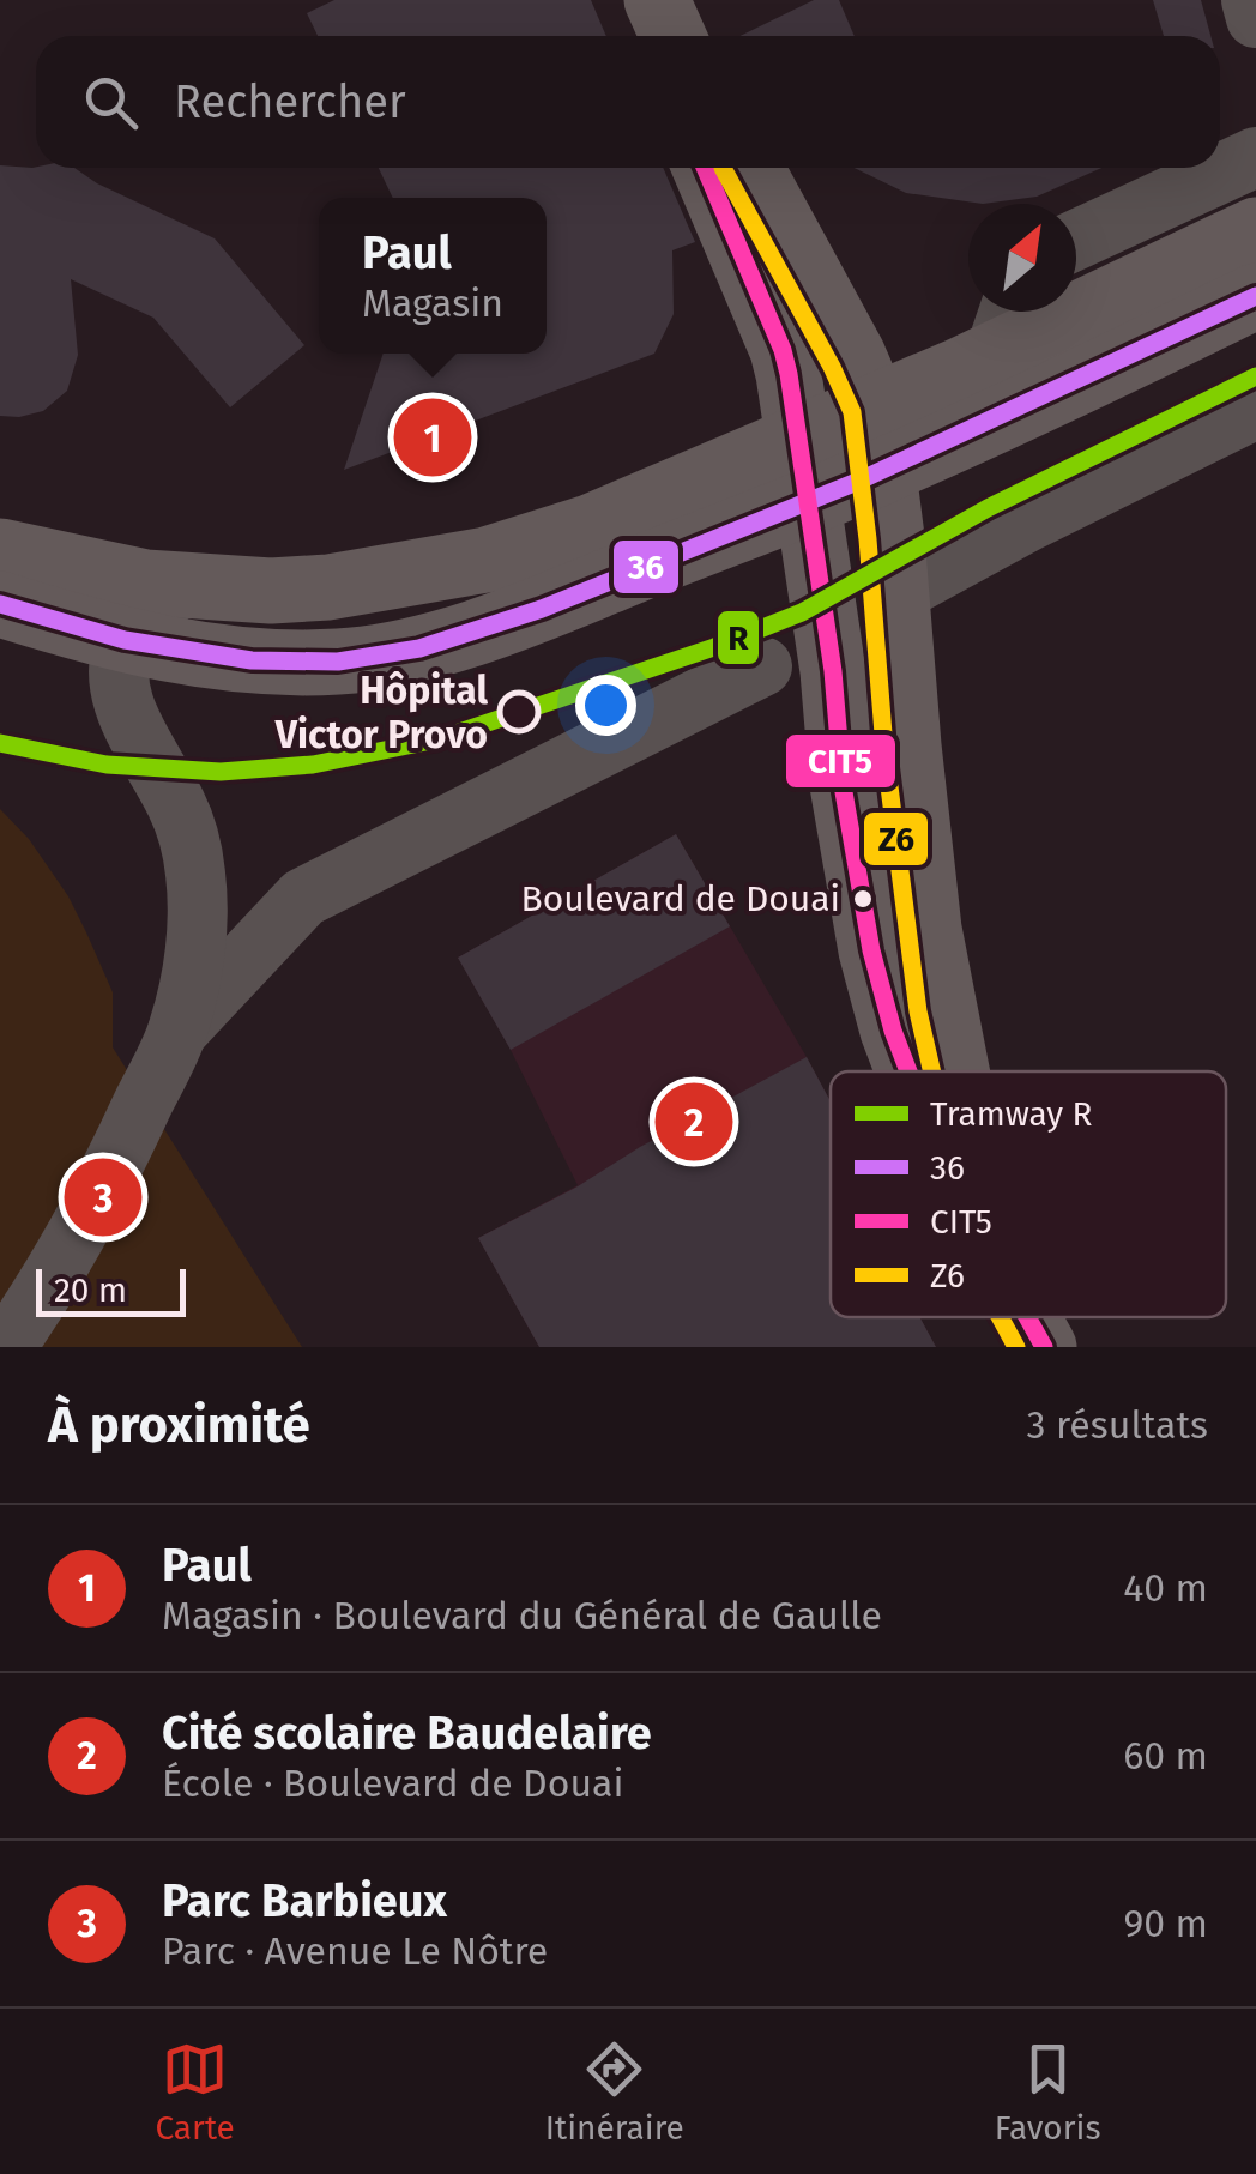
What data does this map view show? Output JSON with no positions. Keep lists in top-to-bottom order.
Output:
{
  "places": ["Hôpital Victor Provo", "Boulevard de Douai"],
  "lines": [
    "transit line CIT5",
    "transit line Z6",
    "transit line 36",
    "tram line R"
  ],
  "legend": [
    "Tramway R",
    "36",
    "CIT5",
    "Z6"
  ],
  "scale_bar": "20 m",
  "north": "top right",
  "page": {
    "search": "Rechercher",
    "popup": ["Paul", "Magasin"],
    "pins": ["1", "2", "3"],
    "scale": "20 m",
    "heading": ["À proximité", "3 résultats"],
    "list": [
      {
        "mark": "1",
        "name": "Paul",
        "note": "Magasin · Boulevard du Général de Gaulle",
        "value": "40 m"
      },
      {
        "mark": "2",
        "name": "Cité scolaire Baudelaire",
        "note": "École · Boulevard de Douai",
        "value": "60 m"
      },
      {
        "mark": "3",
        "name": "Parc Barbieux",
        "note": "Parc · Avenue Le Nôtre",
        "value": "90 m"
      }
    ],
    "nav": ["Carte", "Itinéraire", "Favoris"]
  }
}
